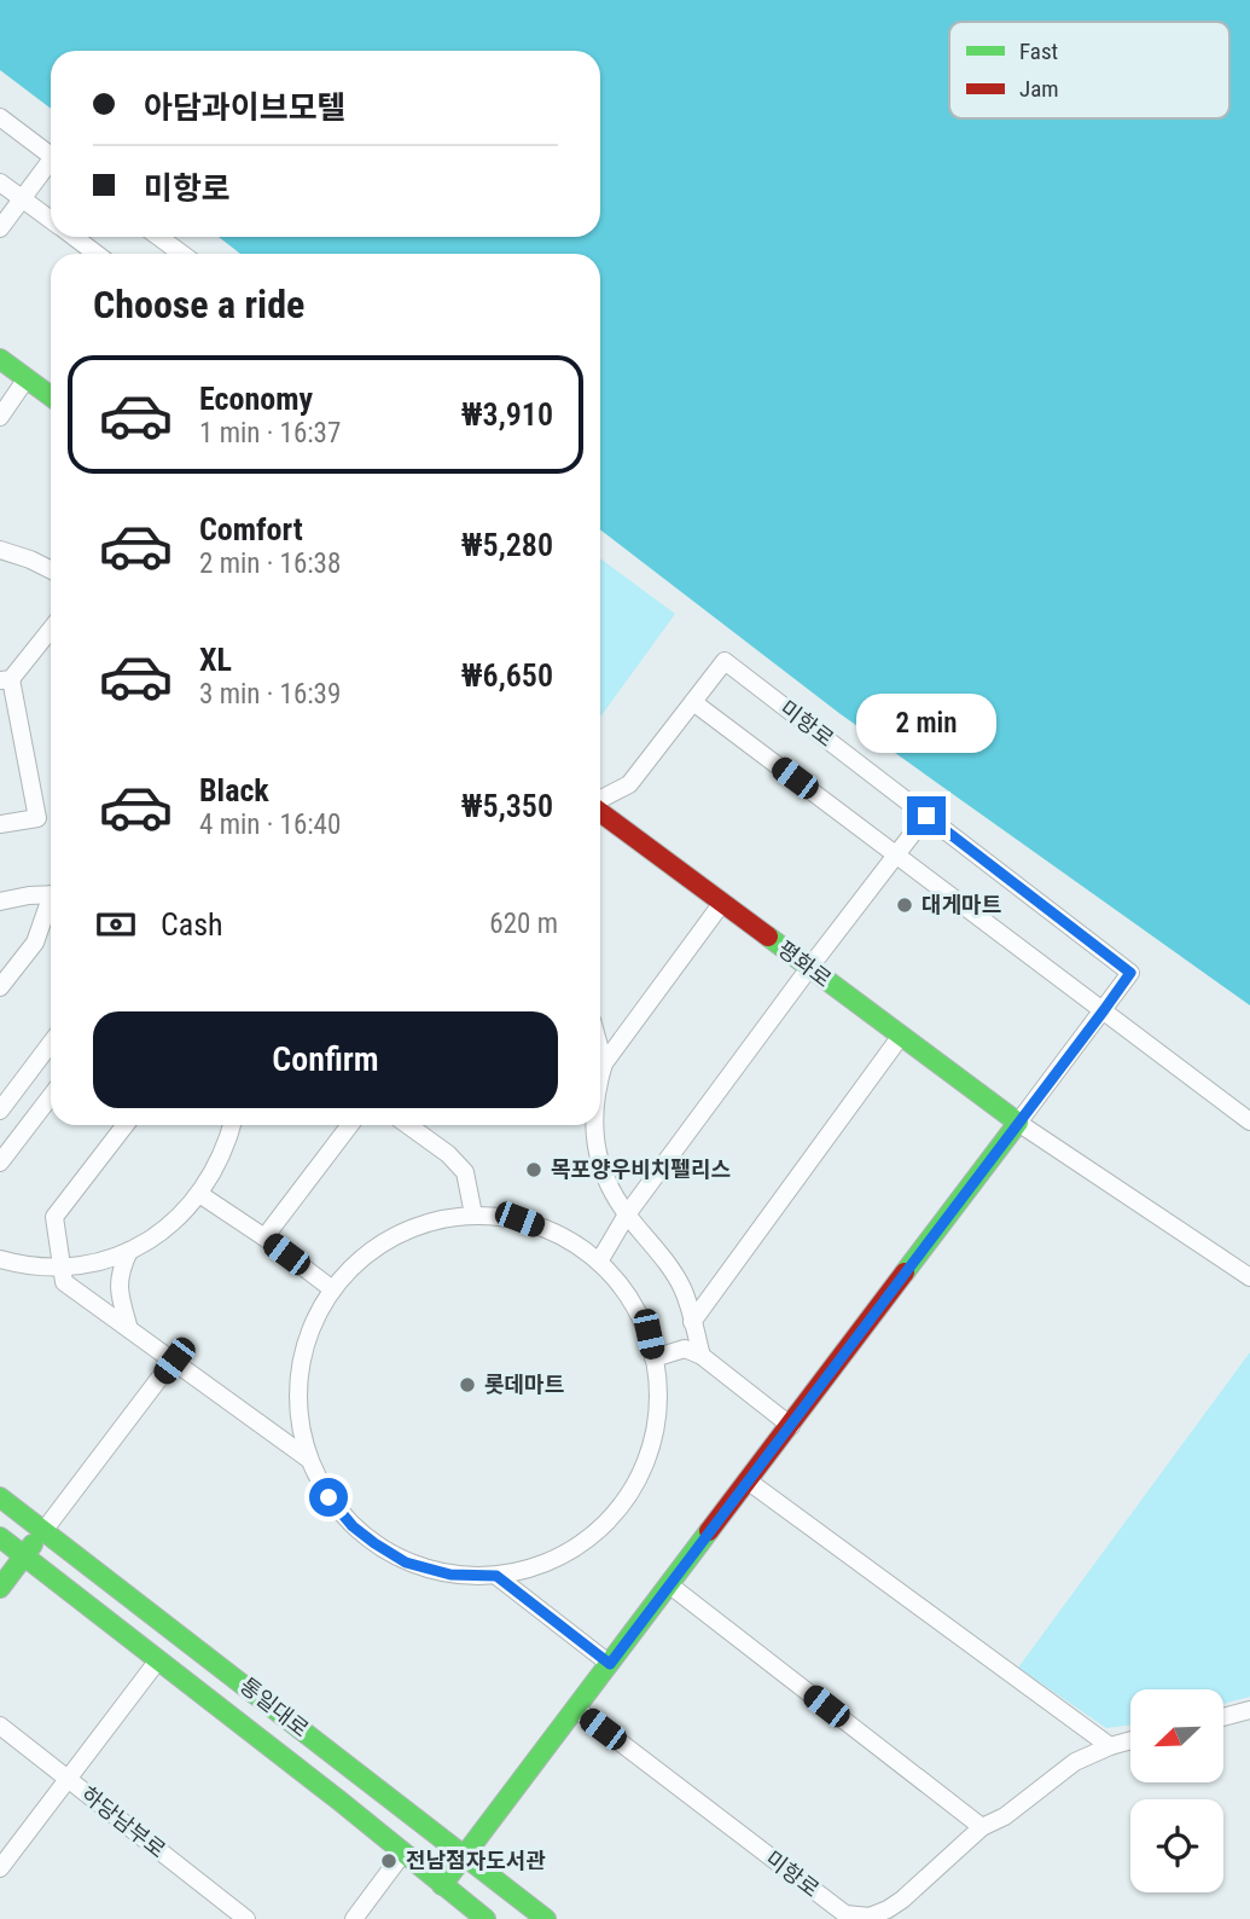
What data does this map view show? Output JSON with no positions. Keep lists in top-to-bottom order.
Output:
{
  "streets": {
    "street": [
      "미항로",
      "평화로",
      "통일대로",
      "하당남부로"
    ]
  },
  "places": [
    "대게마트",
    "목포양우비치펠리스",
    "롯데마트",
    "전남점자도서관"
  ],
  "legend": ["Fast", "Jam"],
  "north": "bottom left",
  "page": {
    "banner": ["아담과이브모텔", "미항로"],
    "heading": "Choose a ride",
    "list": [
      {
        "name": "Economy",
        "note": "1 min · 16:37",
        "value": "₩3,910"
      },
      {
        "name": "Comfort",
        "note": "2 min · 16:38",
        "value": "₩5,280"
      },
      {
        "name": "XL",
        "note": "3 min · 16:39",
        "value": "₩6,650"
      },
      {
        "name": "Black",
        "note": "4 min · 16:40",
        "value": "₩5,350"
      }
    ],
    "bubble": "2 min",
    "pay": ["Cash", "620 m"],
    "buttons": "Confirm"
  }
}
